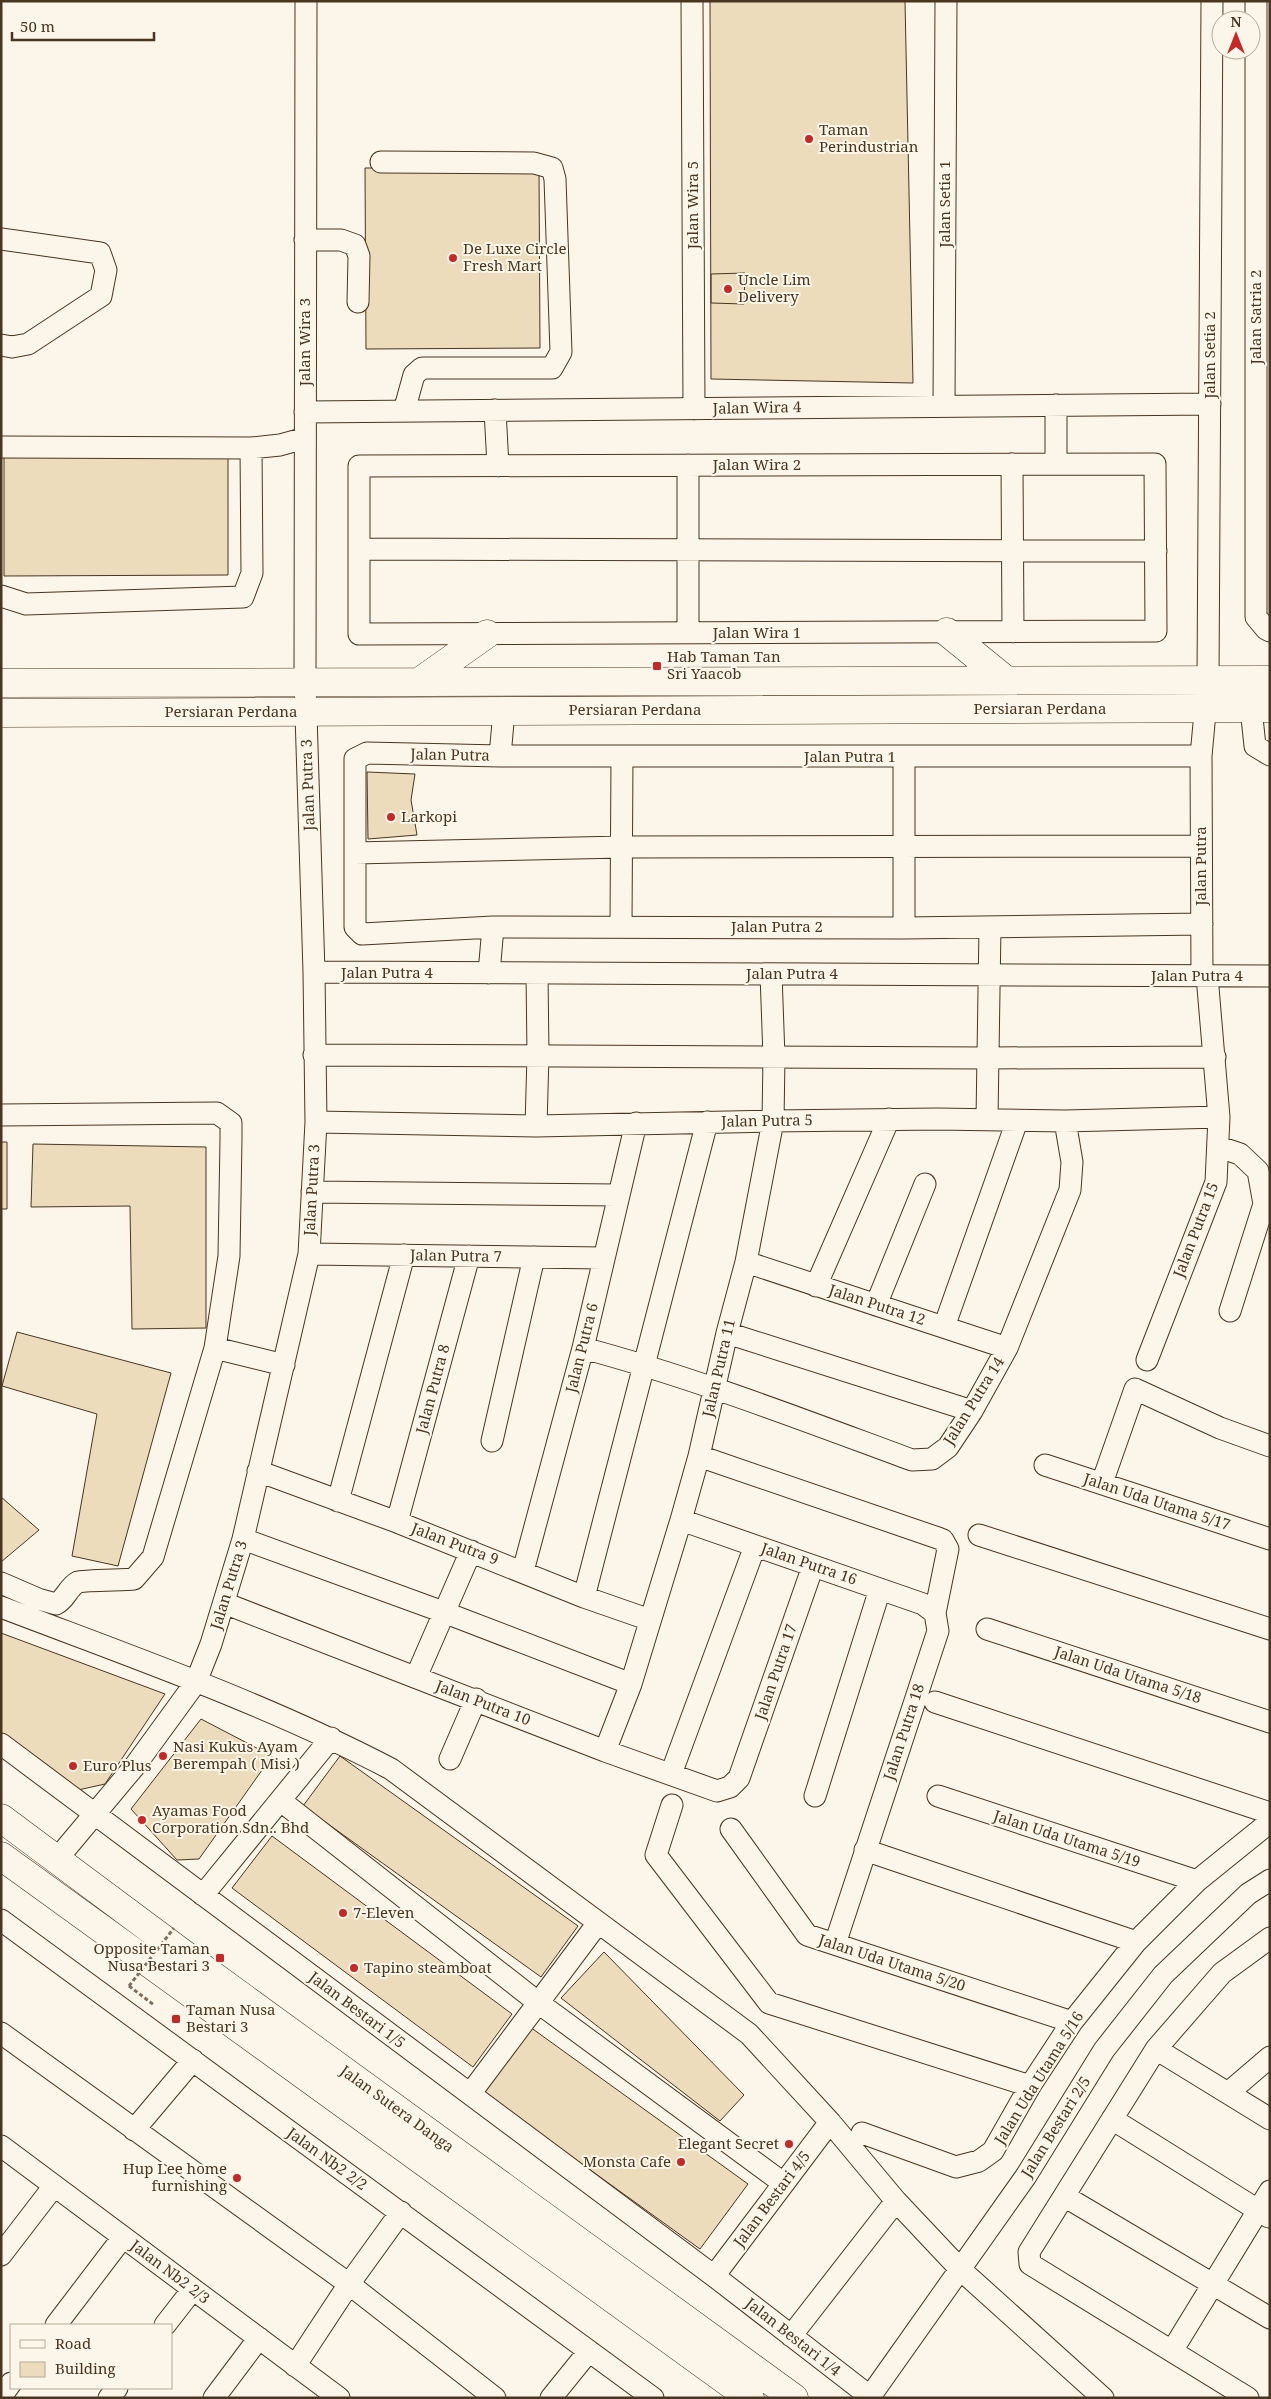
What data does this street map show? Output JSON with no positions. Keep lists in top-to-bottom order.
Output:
{
  "streets": {
    "main road": ["Persiaran Perdana", "Jalan Sutera Danga"],
    "street": [
      "Jalan Setia 1",
      "Jalan Wira 5",
      "Jalan Satria 2",
      "Jalan Wira 3",
      "Jalan Setia 2",
      "Jalan Wira 4",
      "Jalan Wira 2",
      "Jalan Wira 1",
      "Jalan Putra",
      "Jalan Putra 1",
      "Jalan Putra 3",
      "Jalan Putra 2",
      "Jalan Putra 4",
      "Jalan Putra 5",
      "Jalan Putra 15",
      "Jalan Putra 7",
      "Jalan Putra 12",
      "Jalan Putra 6",
      "Jalan Putra 11",
      "Jalan Putra 8",
      "Jalan Putra 14",
      "Jalan Uda Utama 5/17",
      "Jalan Putra 9",
      "Jalan Putra 16",
      "Jalan Putra 17",
      "Jalan Uda Utama 5/18",
      "Jalan Putra 10",
      "Jalan Putra 18",
      "Jalan Uda Utama 5/19",
      "Jalan Uda Utama 5/20",
      "Jalan Bestari 1/5",
      "Jalan Uda Utama 5/16",
      "Jalan Bestari 2/5",
      "Jalan Nb2 2/2",
      "Jalan Bestari 4/5",
      "Jalan Nb2 2/3",
      "Jalan Bestari 1/4"
    ]
  },
  "crossings": [
    ["Jalan Setia 1", "Jalan Wira 4"],
    ["Jalan Wira 5", "Jalan Wira 4"],
    ["Jalan Wira 3", "Jalan Wira 4"],
    ["Jalan Wira 3", "Persiaran Perdana"],
    ["Jalan Wira 3", "Jalan Putra 3"],
    ["Jalan Setia 2", "Jalan Wira 4"],
    ["Jalan Setia 2", "Persiaran Perdana"],
    ["Jalan Setia 2", "Jalan Putra"],
    ["Jalan Wira 2", "Jalan Wira 1"],
    ["Persiaran Perdana", "Jalan Putra"],
    ["Persiaran Perdana", "Jalan Putra 3"],
    ["Jalan Putra", "Jalan Putra 1"],
    ["Jalan Putra", "Jalan Putra 2"],
    ["Jalan Putra", "Jalan Putra 4"],
    ["Jalan Putra", "Jalan Putra 15"],
    ["Jalan Putra 3", "Jalan Putra 4"],
    ["Jalan Putra 3", "Jalan Putra 5"],
    ["Jalan Putra 3", "Jalan Putra 7"],
    ["Jalan Putra 3", "Jalan Putra 9"],
    ["Jalan Putra 3", "Jalan Putra 10"],
    ["Jalan Putra 3", "Jalan Bestari 1/5"],
    ["Jalan Putra 3", "Jalan Sutera Danga"],
    ["Jalan Putra 4", "Jalan Putra 15"],
    ["Jalan Putra 4", "Jalan Putra 11"],
    ["Jalan Putra 5", "Jalan Putra 15"],
    ["Jalan Putra 5", "Jalan Putra 6"],
    ["Jalan Putra 5", "Jalan Putra 11"],
    ["Jalan Putra 5", "Jalan Putra 14"],
    ["Jalan Putra 7", "Jalan Putra 6"],
    ["Jalan Putra 7", "Jalan Putra 8"],
    ["Jalan Putra 12", "Jalan Putra 11"],
    ["Jalan Putra 12", "Jalan Putra 14"],
    ["Jalan Putra 6", "Jalan Putra 14"],
    ["Jalan Putra 6", "Jalan Putra 9"],
    ["Jalan Putra 11", "Jalan Putra 14"],
    ["Jalan Putra 11", "Jalan Putra 9"],
    ["Jalan Putra 11", "Jalan Putra 16"],
    ["Jalan Putra 11", "Jalan Putra 10"],
    ["Jalan Putra 11", "Jalan Putra 18"],
    ["Jalan Putra 8", "Jalan Putra 9"],
    ["Jalan Putra 16", "Jalan Putra 17"],
    ["Jalan Putra 16", "Jalan Putra 18"],
    ["Jalan Putra 17", "Jalan Putra 10"],
    ["Jalan Putra 18", "Jalan Uda Utama 5/20"],
    ["Jalan Uda Utama 5/19", "Jalan Uda Utama 5/16"],
    ["Jalan Uda Utama 5/20", "Jalan Uda Utama 5/16"],
    ["Jalan Bestari 1/5", "Jalan Bestari 4/5"],
    ["Jalan Bestari 1/5", "Jalan Bestari 1/4"],
    ["Jalan Bestari 2/5", "Jalan Bestari 1/4"],
    ["Jalan Bestari 4/5", "Jalan Bestari 1/4"]
  ],
  "places": {
    "other": [
      "Taman Perindustrian",
      "De Luxe Circle Fresh Mart",
      "Uncle Lim Delivery",
      "Larkopi",
      "Nasi Kukus Ayam Berempah ( Misi )",
      "Euro Plus",
      "Ayamas Food Corporation Sdn.. Bhd",
      "7-Eleven",
      "Tapino steamboat",
      "Elegant Secret",
      "Monsta Cafe",
      "Hup Lee home furnishing"
    ],
    "transit": ["Hab Taman Tan Sri Yaacob", "Opposite Taman Nusa Bestari 3", "Taman Nusa Bestari 3"]
  },
  "legend": ["Road", "Building"],
  "scale_bar": "50 m",
  "north": "top"
}
